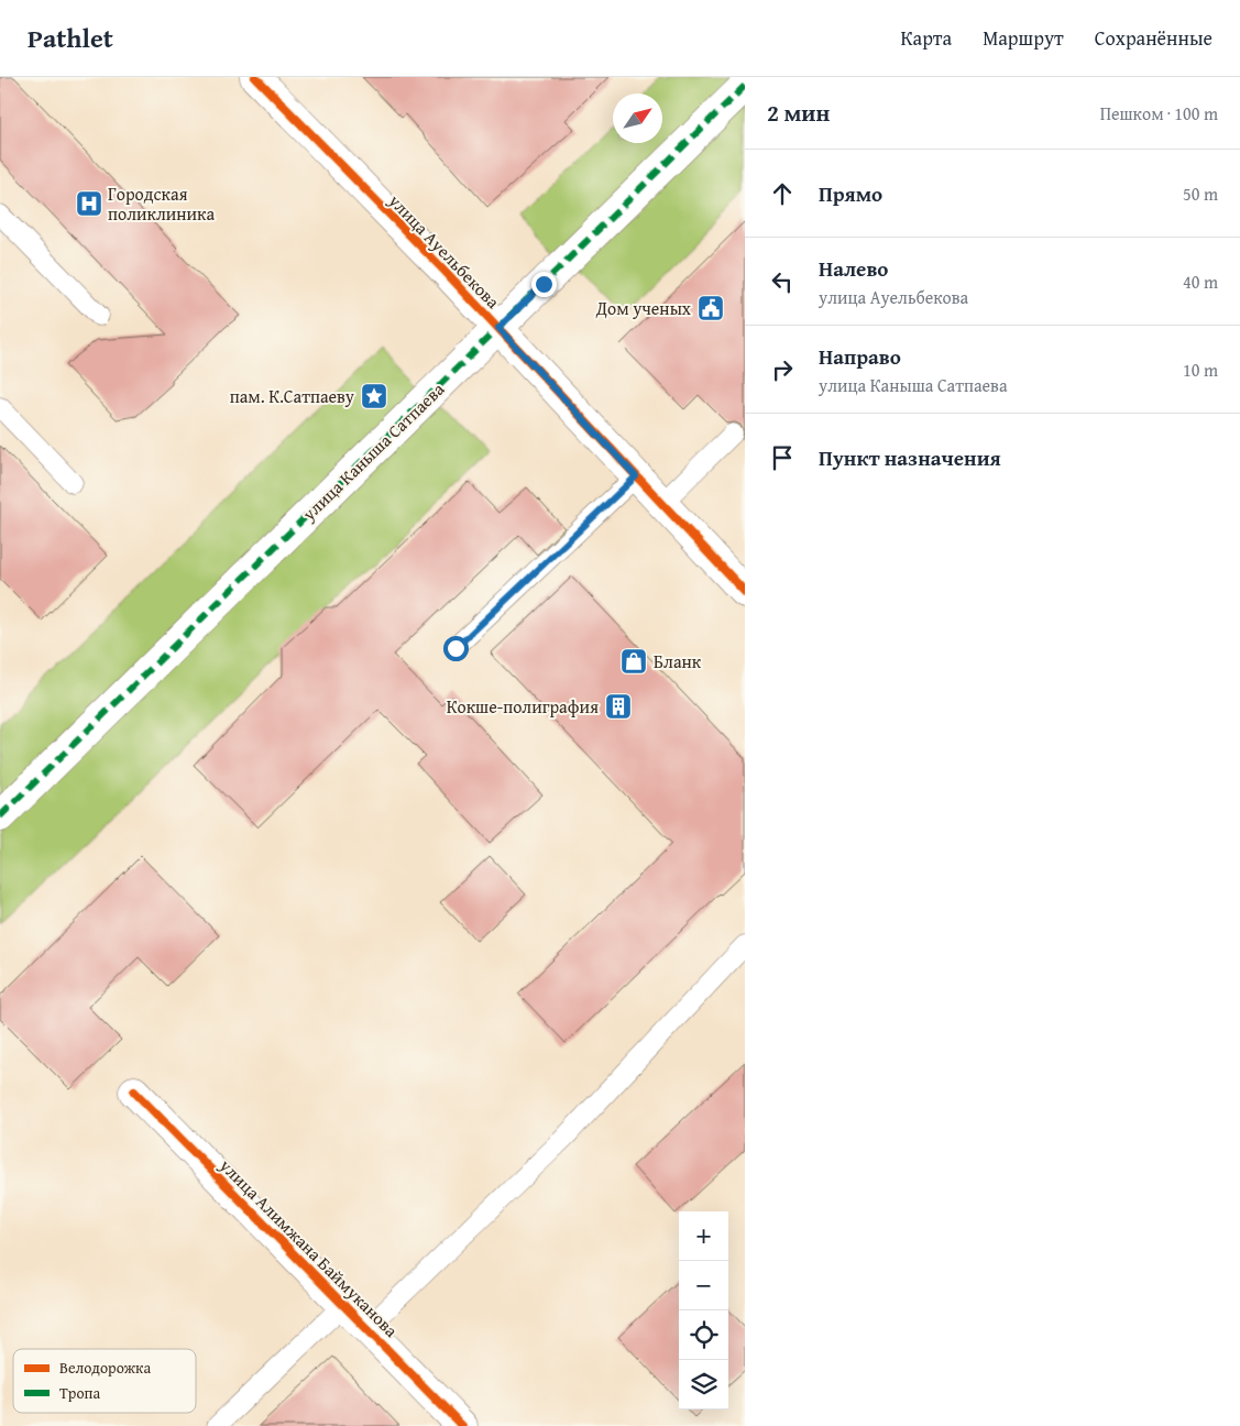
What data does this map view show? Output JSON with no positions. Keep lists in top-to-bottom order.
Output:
{
  "streets": {
    "street": ["улица Ауельбекова", "улица Каныша Сатпаева", "улица Алимжана Баймуканова"]
  },
  "crossings": [
    ["улица Ауельбекова", "улица Каныша Сатпаева"]
  ],
  "places": {
    "hospital": ["Городская поликлиника"],
    "public building": ["Дом ученых"],
    "place": ["пам. К.Сатпаеву"],
    "shop": ["Бланк"],
    "building": ["Кокше-полиграфия"]
  },
  "legend": ["Велодорожка", "Тропа"],
  "north": "top right",
  "page": {
    "header": "Pathlet",
    "nav": ["Карта", "Маршрут", "Сохранённые"],
    "heading": ["2 мин", "Пешком · 100 m"],
    "list": [
      ["Прямо", "50 m"],
      ["Налево", "улица Ауельбекова", "40 m"],
      ["Направо", "улица Каныша Сатпаева", "10 m"],
      "Пункт назначения"
    ],
    "map_buttons": ["+", "−"]
  }
}
